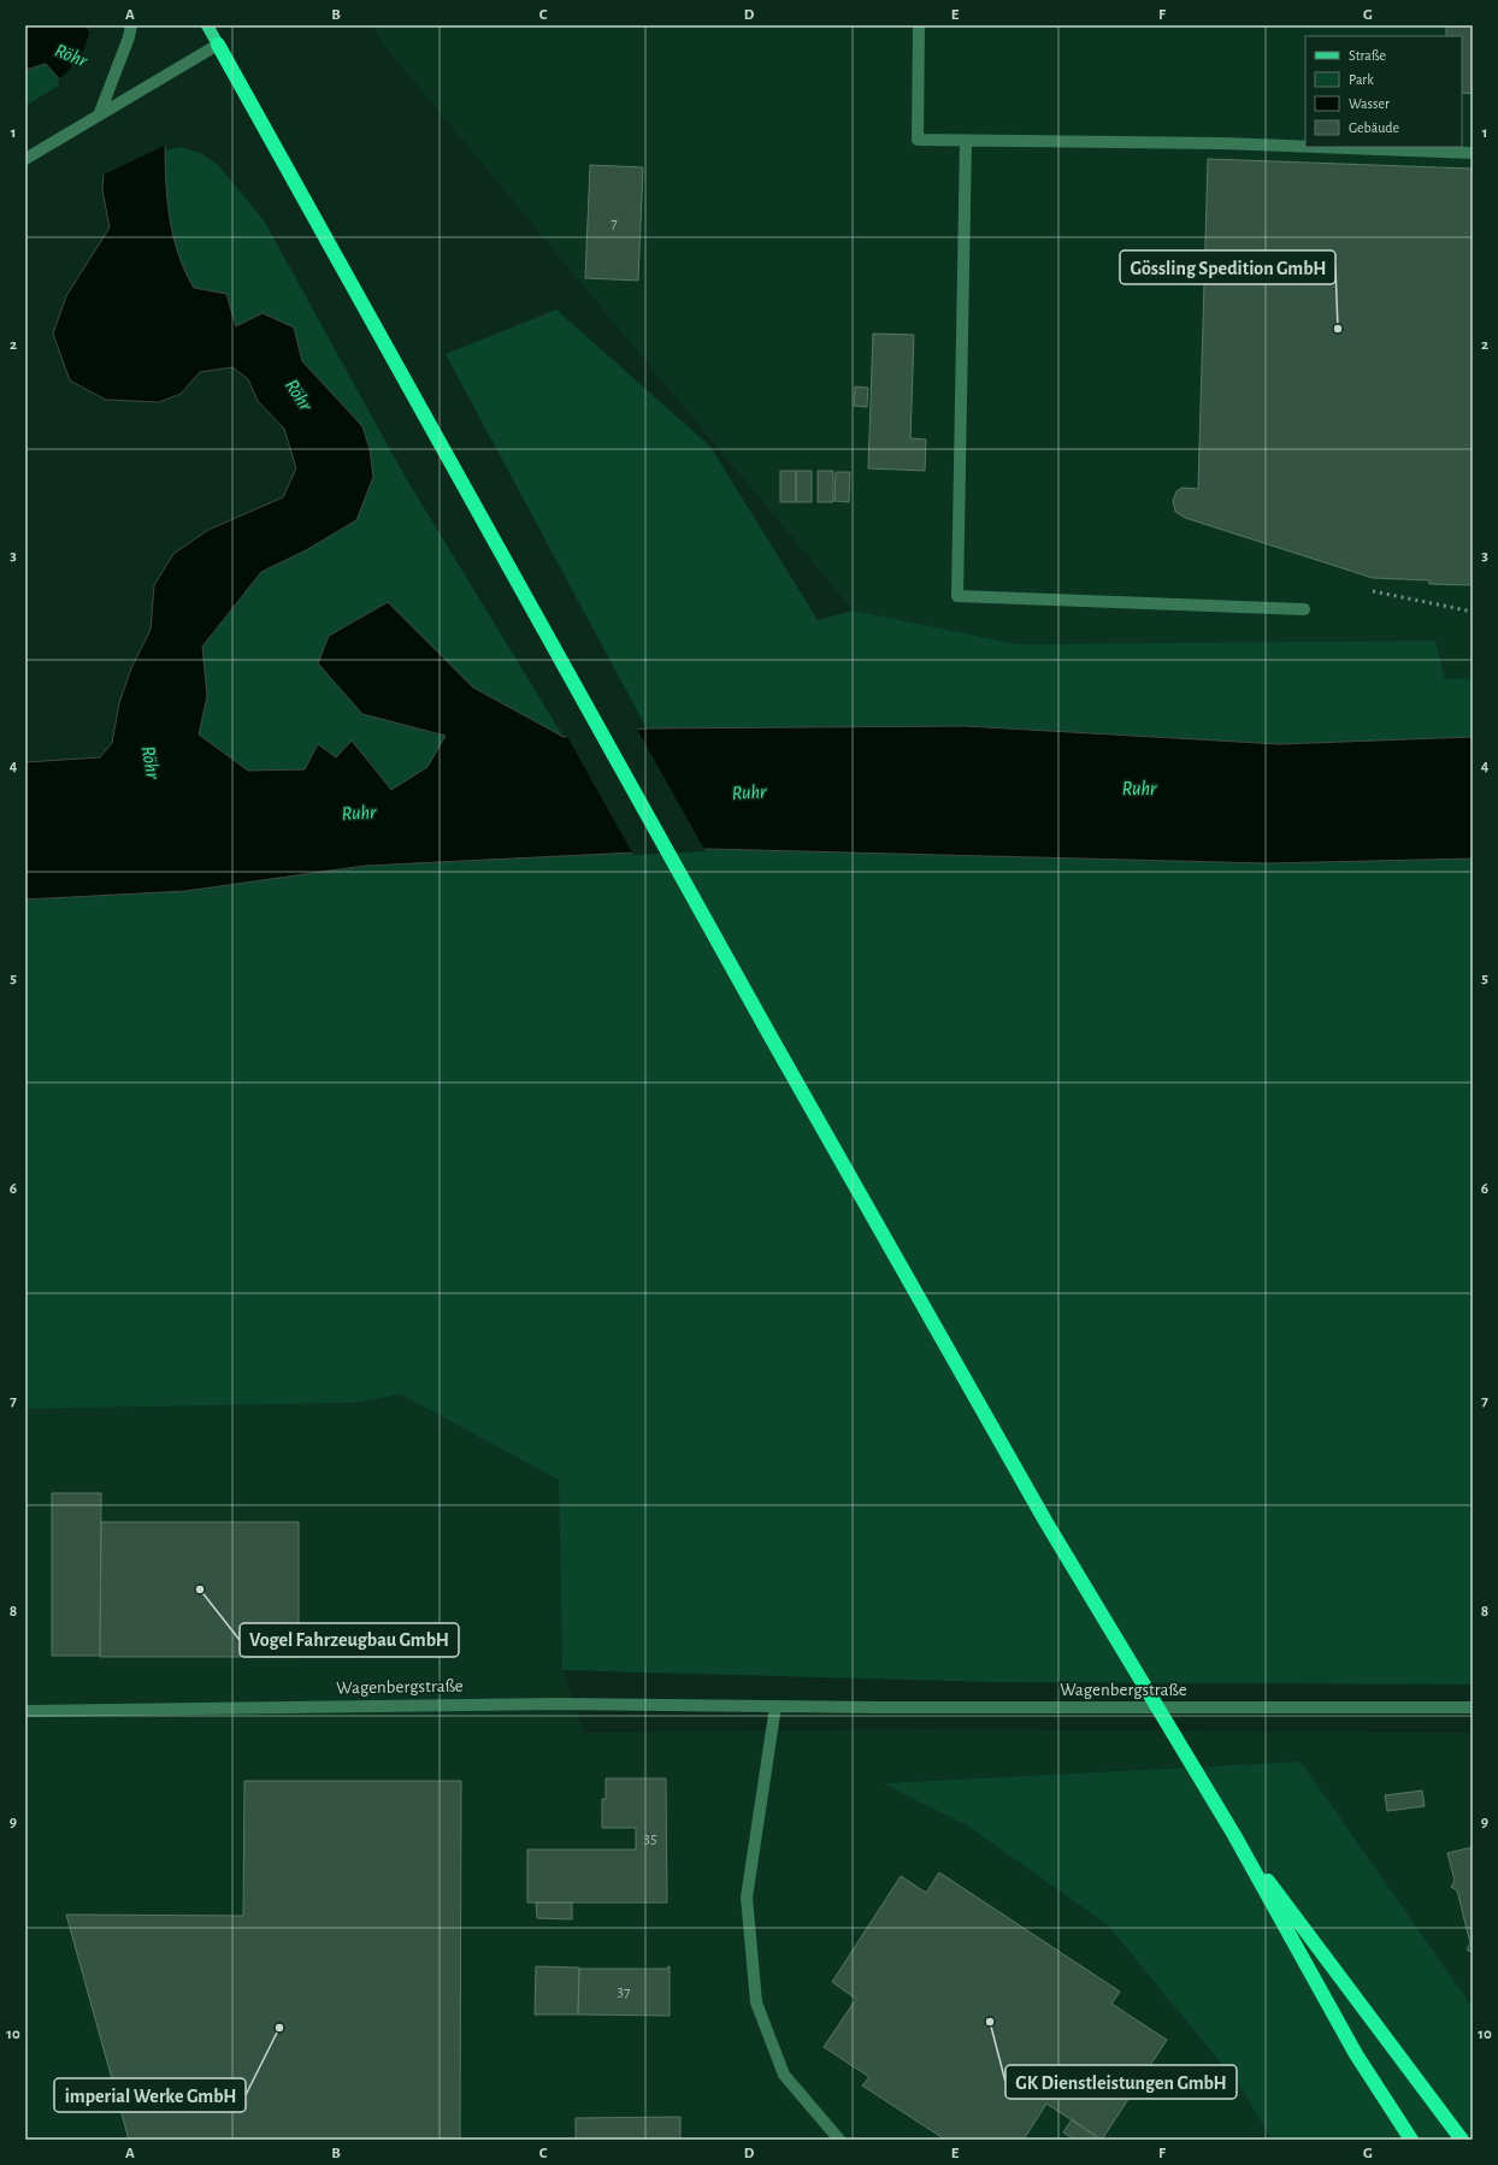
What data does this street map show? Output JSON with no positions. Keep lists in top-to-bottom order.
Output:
{
  "streets": {
    "street": ["Wagenbergstraße"]
  },
  "water": ["Röhr", "Ruhr"],
  "places": [
    "Gössling Spedition GmbH",
    "Vogel Fahrzeugbau GmbH",
    "GK Dienstleistungen GmbH",
    "imperial Werke GmbH"
  ],
  "house_numbers": ["7", "35", "37"],
  "legend": [
    "Straße",
    "Park",
    "Wasser",
    "Gebäude"
  ],
  "grid": {
    "columns": [
      "A",
      "B",
      "C",
      "D",
      "E",
      "F",
      "G"
    ],
    "rows": [
      "1",
      "2",
      "3",
      "4",
      "5",
      "6",
      "7",
      "8",
      "9",
      "10"
    ]
  }
}
